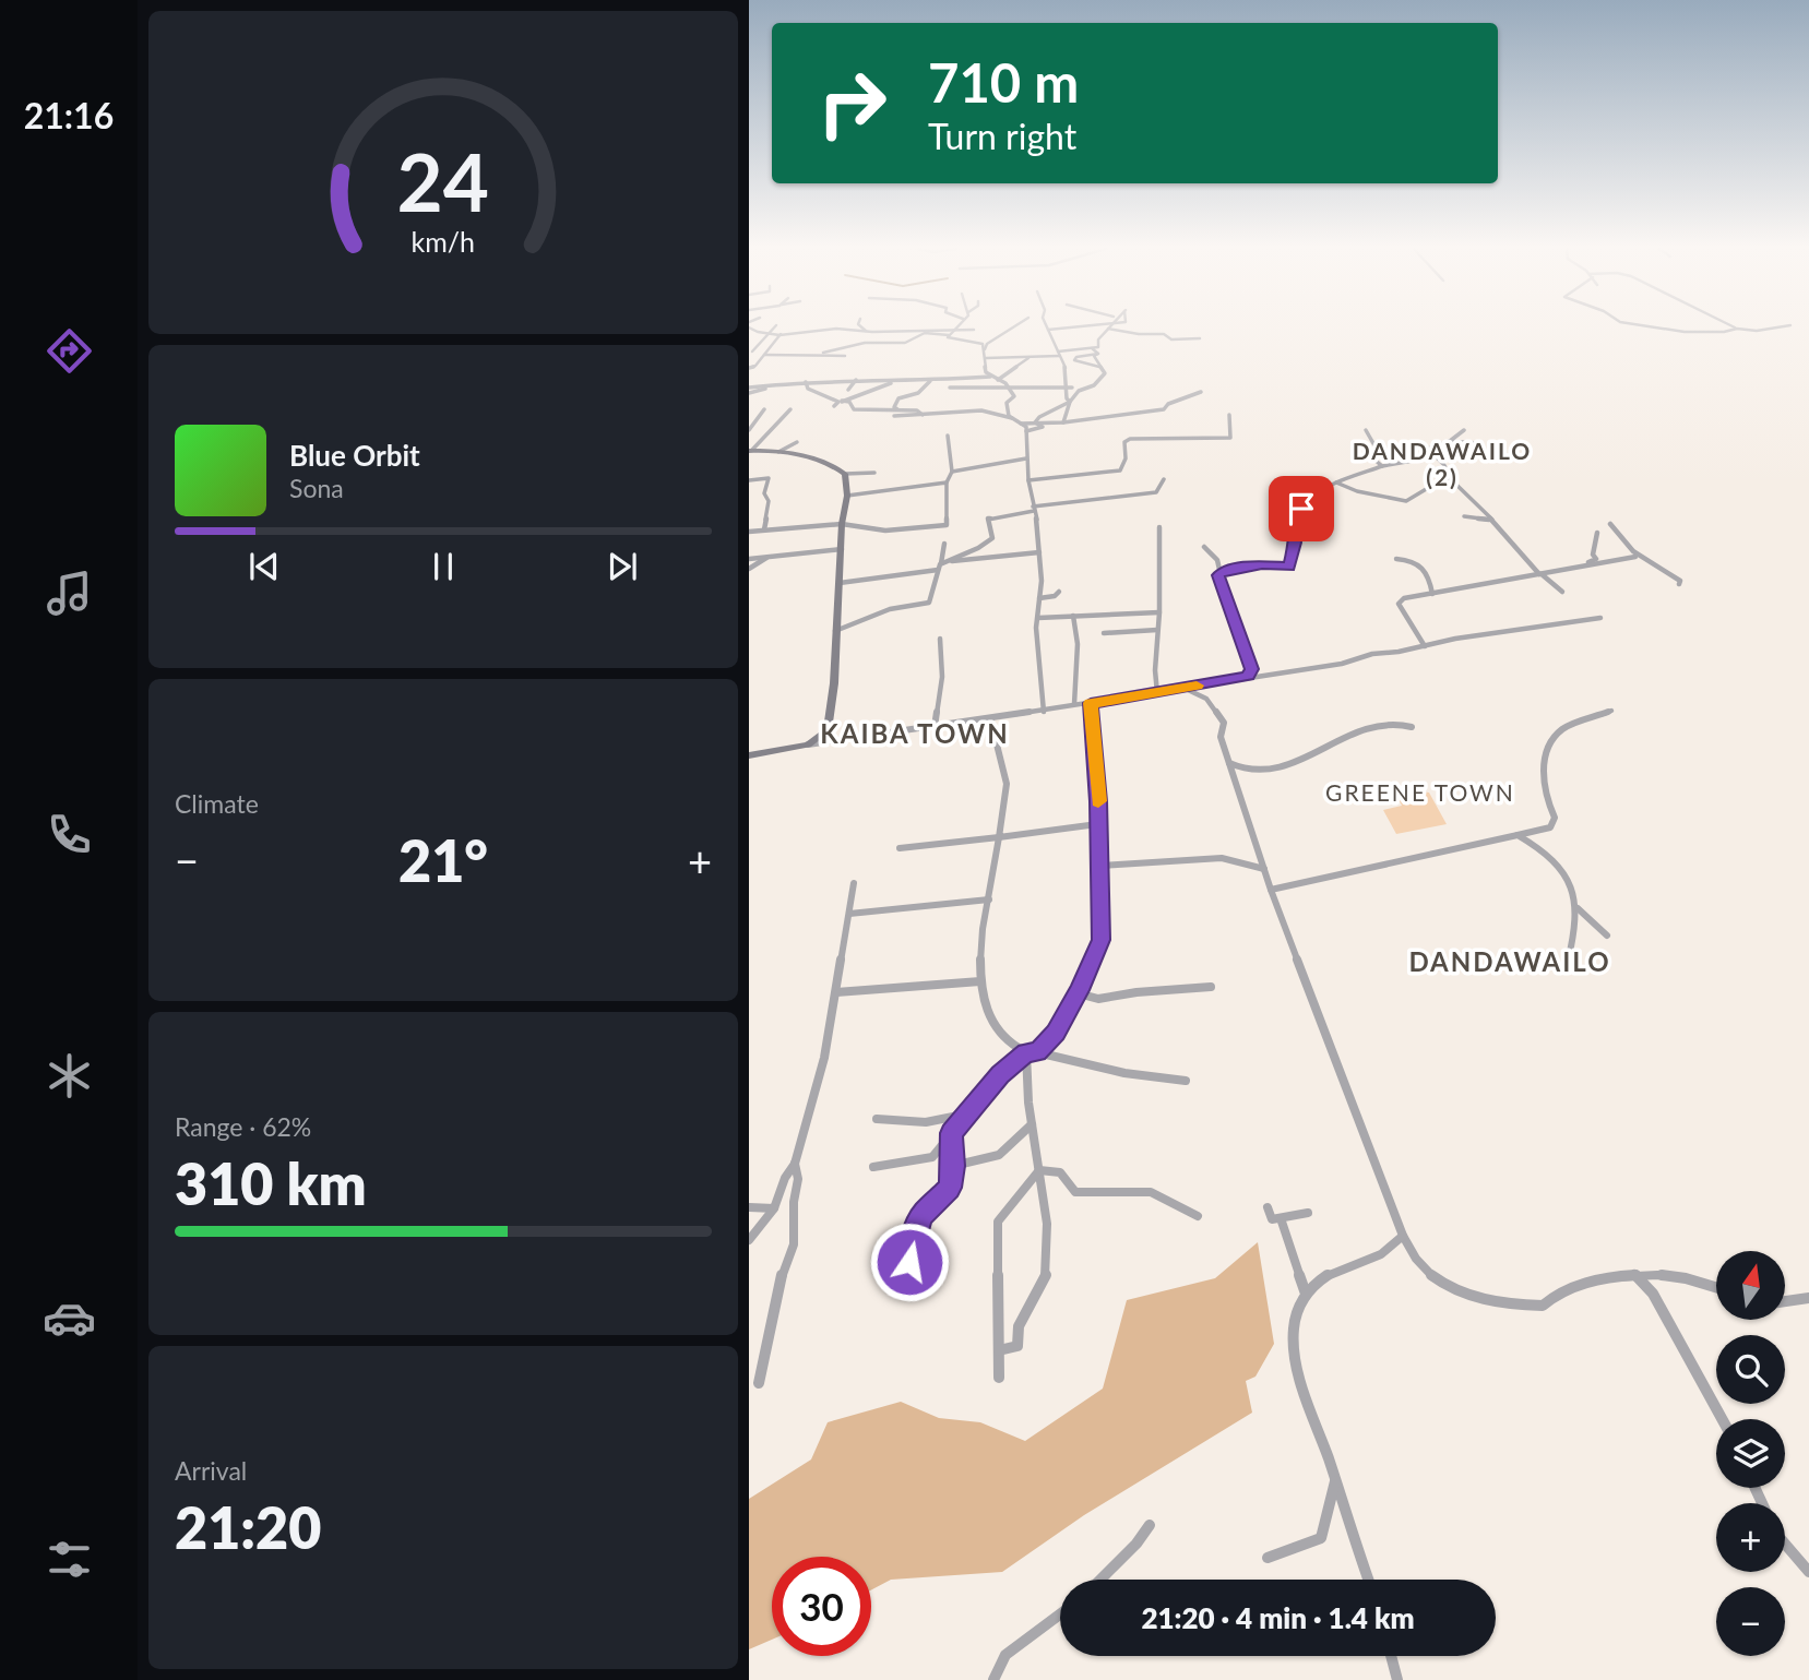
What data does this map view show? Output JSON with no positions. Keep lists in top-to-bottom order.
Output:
{
  "districts": [
    "DANDAWAILO (2)",
    "KAIBA TOWN",
    "GREENE TOWN",
    "DANDAWAILO"
  ],
  "north": "top",
  "page": {
    "tabs": "21:16",
    "turn": ["710 m", "Turn right"],
    "song": ["Blue Orbit", "Sona"],
    "tile": [
      "Climate",
      ["Range · 62%", "310 km"],
      ["Arrival", "21:20"]
    ],
    "heat": ["−", "21°", "+"],
    "map_buttons": ["+", "−"],
    "limit": "30",
    "trip": "21:20 · 4 min · 1.4 km",
    "gauge": ["24", "km/h"]
  }
}
